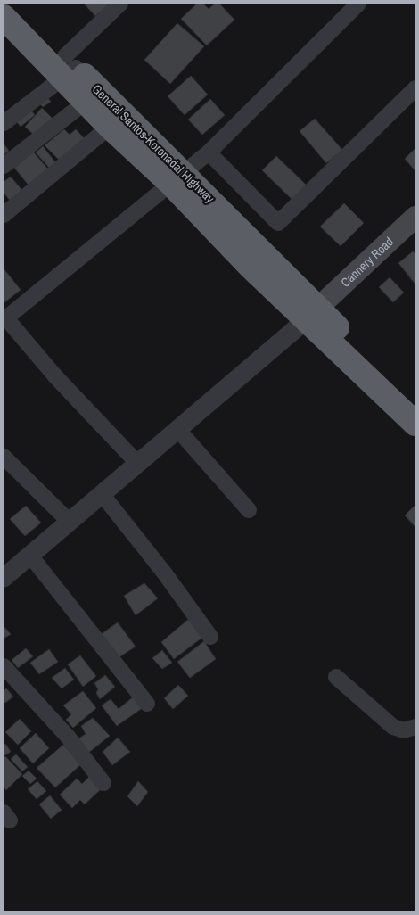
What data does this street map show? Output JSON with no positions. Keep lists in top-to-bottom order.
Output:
{
  "streets": {
    "highway": ["General Santos-Koronadal Highway"],
    "main road": ["Cannery Road"]
  },
  "crossings": [
    ["General Santos-Koronadal Highway", "Cannery Road"]
  ]
}
